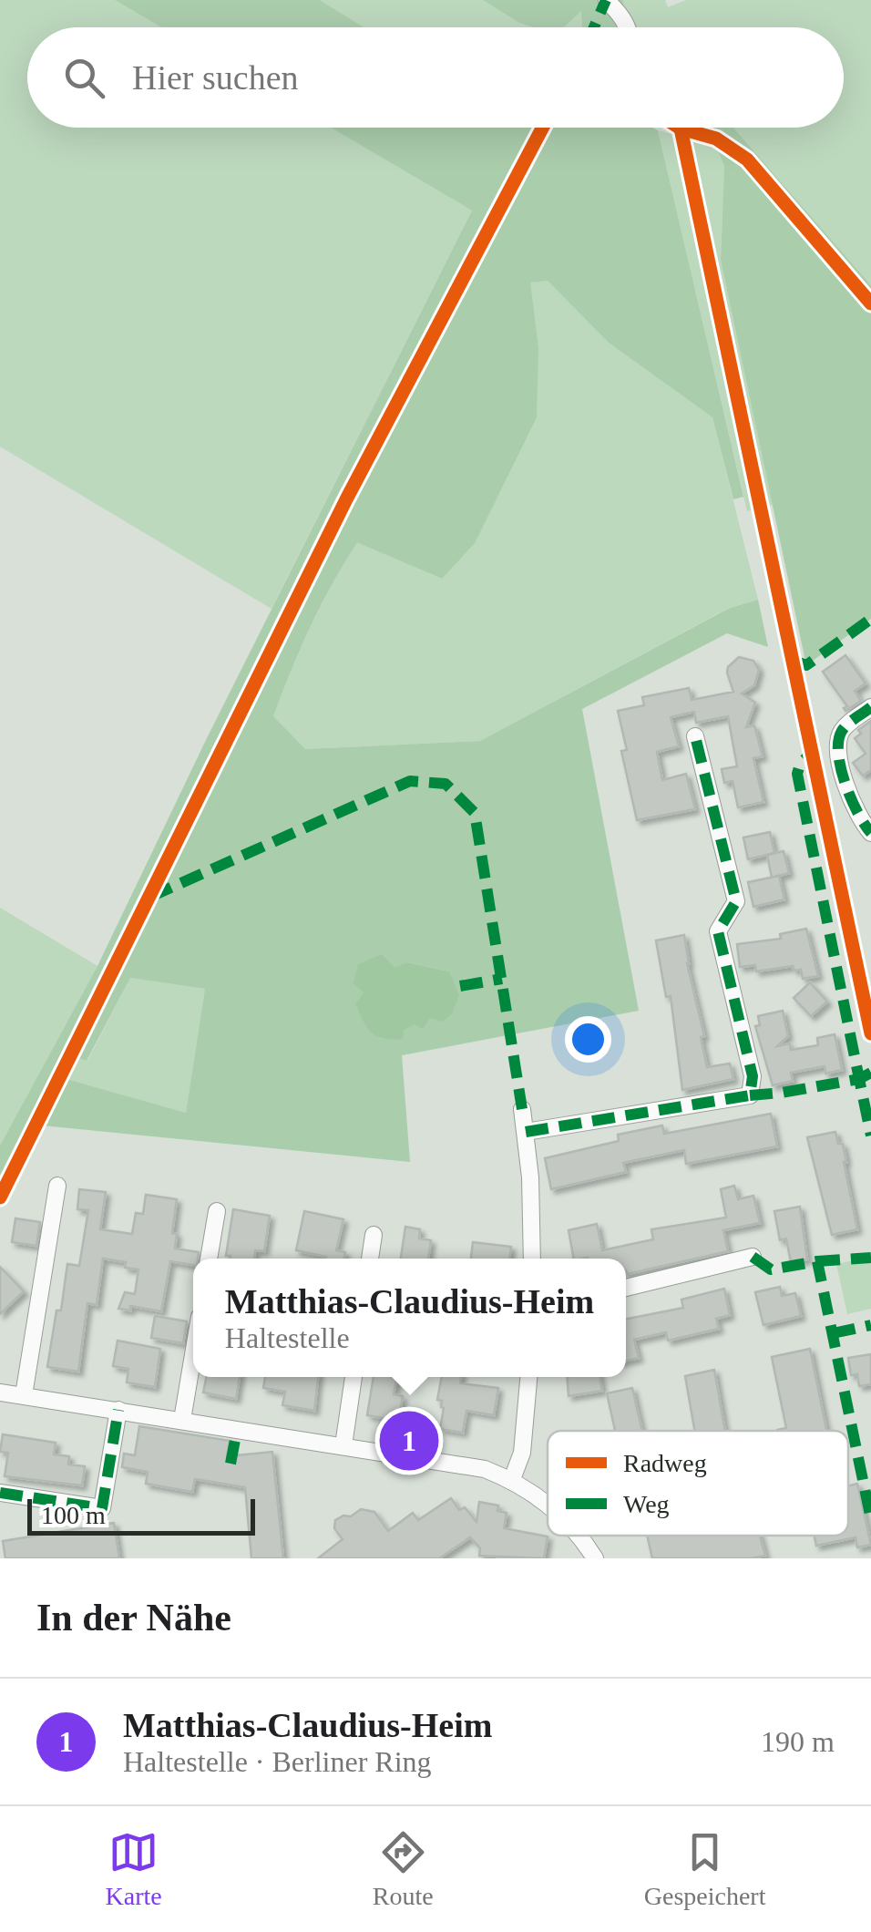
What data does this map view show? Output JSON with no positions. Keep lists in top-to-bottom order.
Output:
{
  "legend": ["Radweg", "Weg"],
  "scale_bar": "100 m",
  "page": {
    "search": "Hier suchen",
    "popup": ["Matthias-Claudius-Heim", "Haltestelle"],
    "pins": "1",
    "scale": "100 m",
    "heading": "In der Nähe",
    "list": [
      {
        "mark": "1",
        "name": "Matthias-Claudius-Heim",
        "note": "Haltestelle · Berliner Ring",
        "value": "190 m"
      }
    ],
    "nav": ["Karte", "Route", "Gespeichert"]
  }
}
